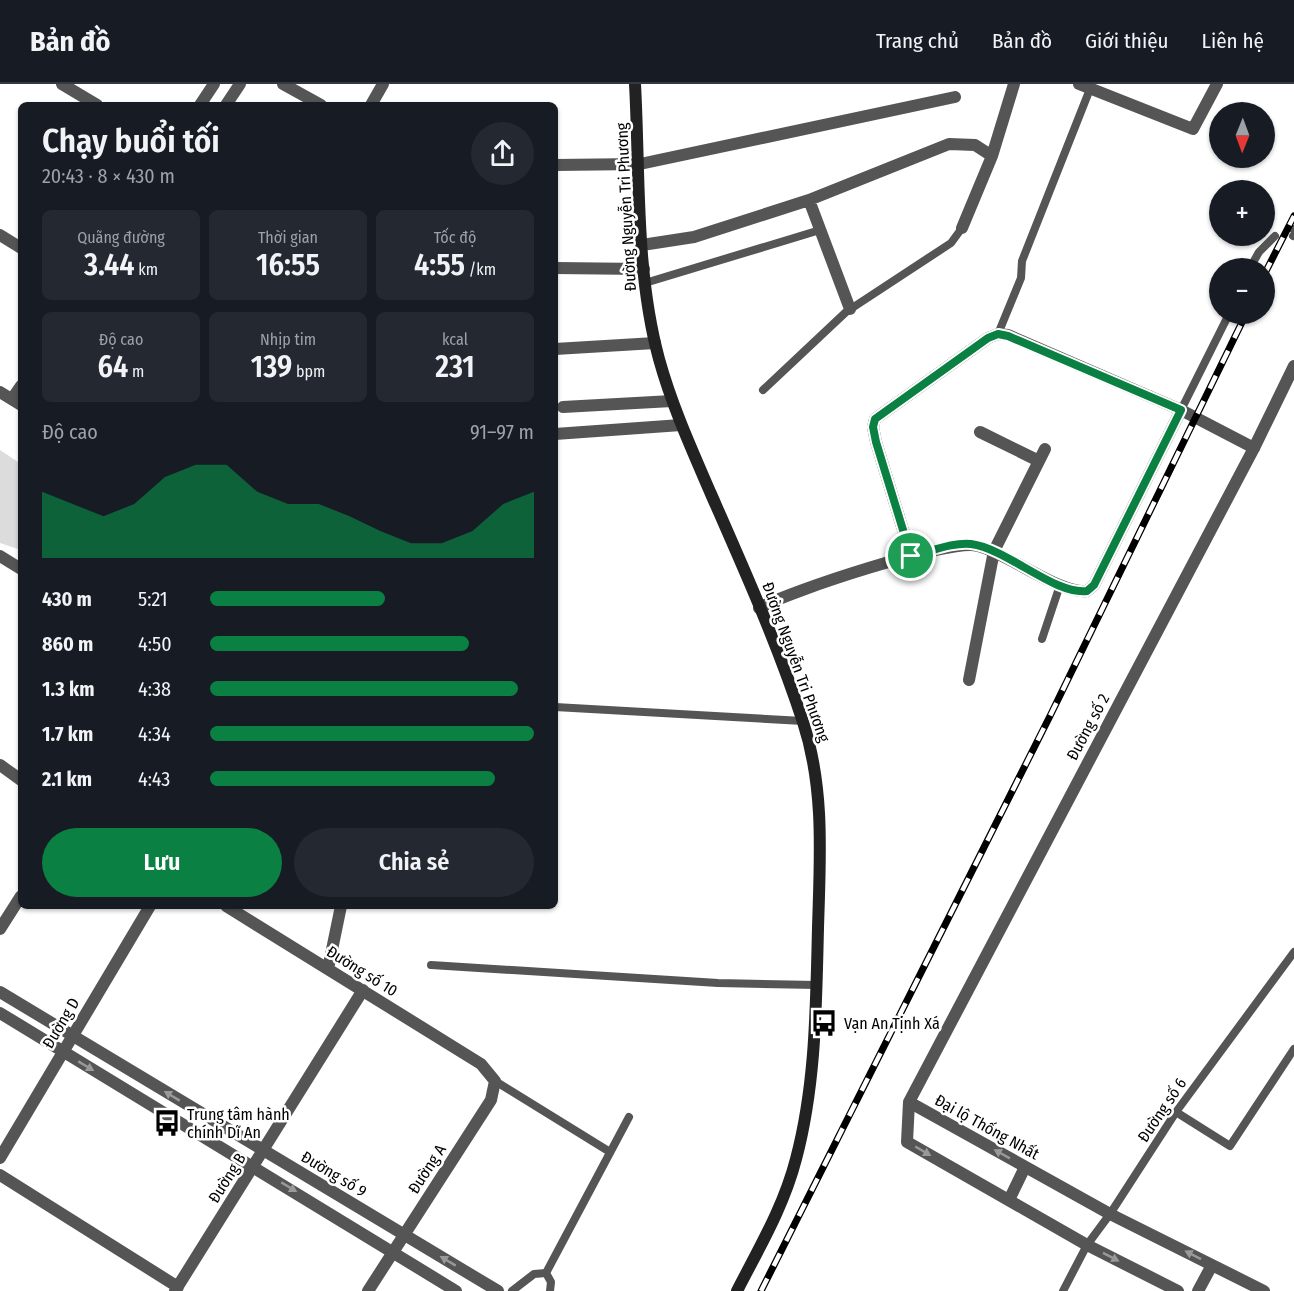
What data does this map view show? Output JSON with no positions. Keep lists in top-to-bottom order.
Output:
{
  "streets": {
    "main road": ["Đường Nguyễn Tri Phương"],
    "street": [
      "Đường số 2",
      "Đường số 10",
      "Đường D",
      "Đại lộ Thống Nhất",
      "Đường A",
      "Đường số 9",
      "Đường B"
    ],
    "lane": ["Đường số 6"]
  },
  "crossings": [
    ["Đường số 2", "Đại lộ Thống Nhất"],
    ["Đường số 10", "Đường A"],
    ["Đường số 10", "Đường B"],
    ["Đường D", "Đường số 9"],
    ["Đường số 6", "Đại lộ Thống Nhất"],
    ["Đường A", "Đường số 9"],
    ["Đường số 9", "Đường B"]
  ],
  "places": {
    "bus stop": ["Vạn An Tịnh Xá", "Trung tâm hành chính Dĩ An"]
  },
  "north": "bottom",
  "page": {
    "header": "Bản đồ",
    "nav": [
      "Trang chủ",
      "Bản đồ",
      "Giới thiệu",
      "Liên hệ"
    ],
    "map_buttons": ["+", "−"],
    "heading": ["Chạy buổi tối", "20:43 · 8 × 430 m"],
    "stats": [
      ["Quãng đường", "3.44 km"],
      ["Thời gian", "16:55"],
      ["Tốc độ", "4:55 /km"],
      ["Độ cao", "64 m"],
      ["Nhịp tim", "139 bpm"],
      ["kcal", "231"]
    ],
    "chart": ["Độ cao", "91–97 m"],
    "list": [
      {
        "name": "430 m",
        "note": "5:21"
      },
      {
        "name": "860 m",
        "note": "4:50"
      },
      {
        "name": "1.3 km",
        "note": "4:38"
      },
      {
        "name": "1.7 km",
        "note": "4:34"
      },
      {
        "name": "2.1 km",
        "note": "4:43"
      }
    ],
    "buttons": ["Lưu", "Chia sẻ"]
  }
}
